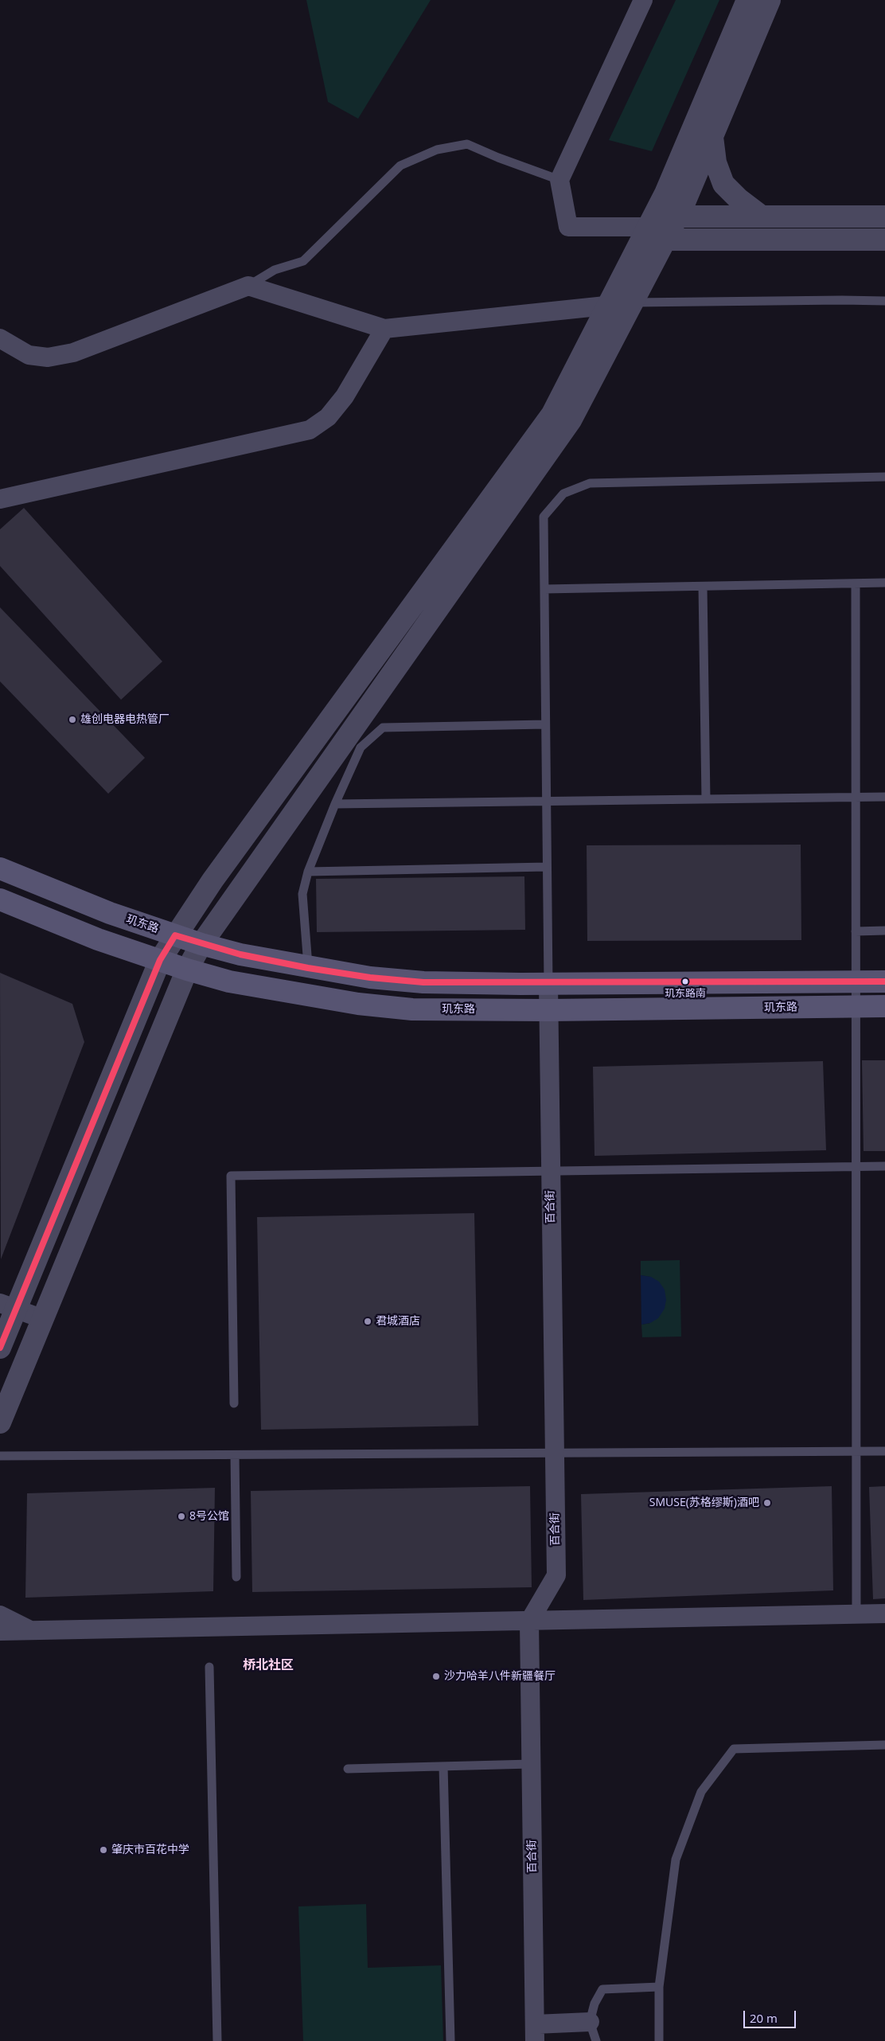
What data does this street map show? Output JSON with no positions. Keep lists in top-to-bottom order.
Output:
{
  "streets": {
    "main road": ["玑东路"],
    "street": ["百合街"]
  },
  "crossings": [
    ["玑东路", "百合街"]
  ],
  "districts": ["桥北社区"],
  "places": [
    "雄创电器电热管厂",
    "玑东路南",
    "君城酒店",
    "SMUSE(苏格缪斯)酒吧",
    "8号公馆",
    "沙力哈羊八件新疆餐厅",
    "肇庆市百花中学"
  ],
  "scale_bar": "20 m"
}
